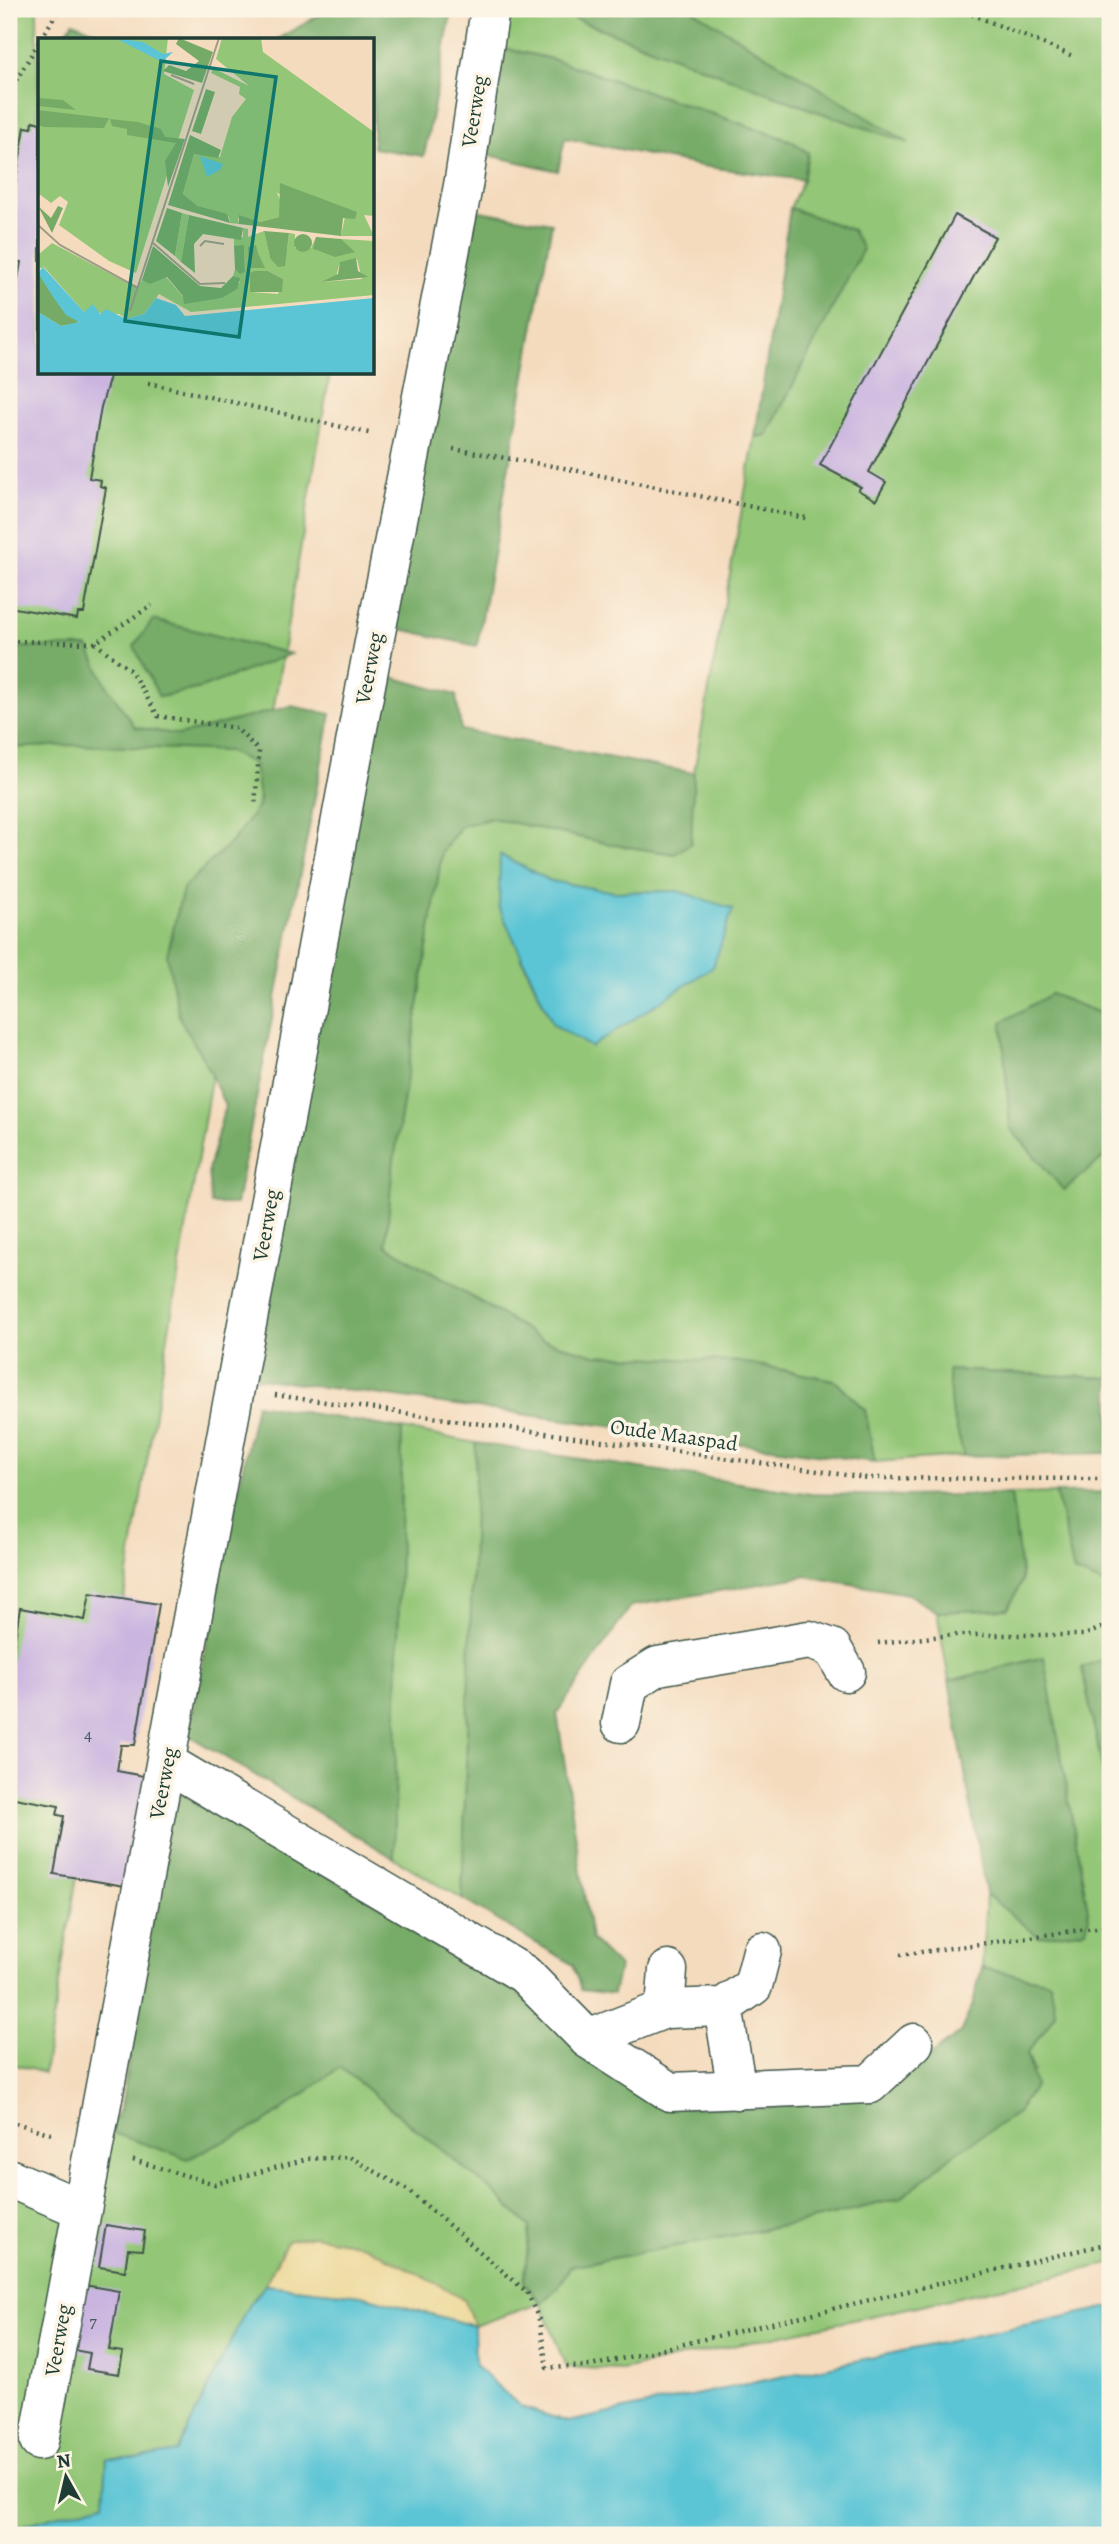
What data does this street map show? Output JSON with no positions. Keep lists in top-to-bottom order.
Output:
{
  "streets": {
    "street": ["Veerweg"],
    "path": ["Oude Maaspad"]
  },
  "crossings": [
    ["Veerweg", "Oude Maaspad"]
  ],
  "house_numbers": ["4", "7"],
  "north": "top"
}
